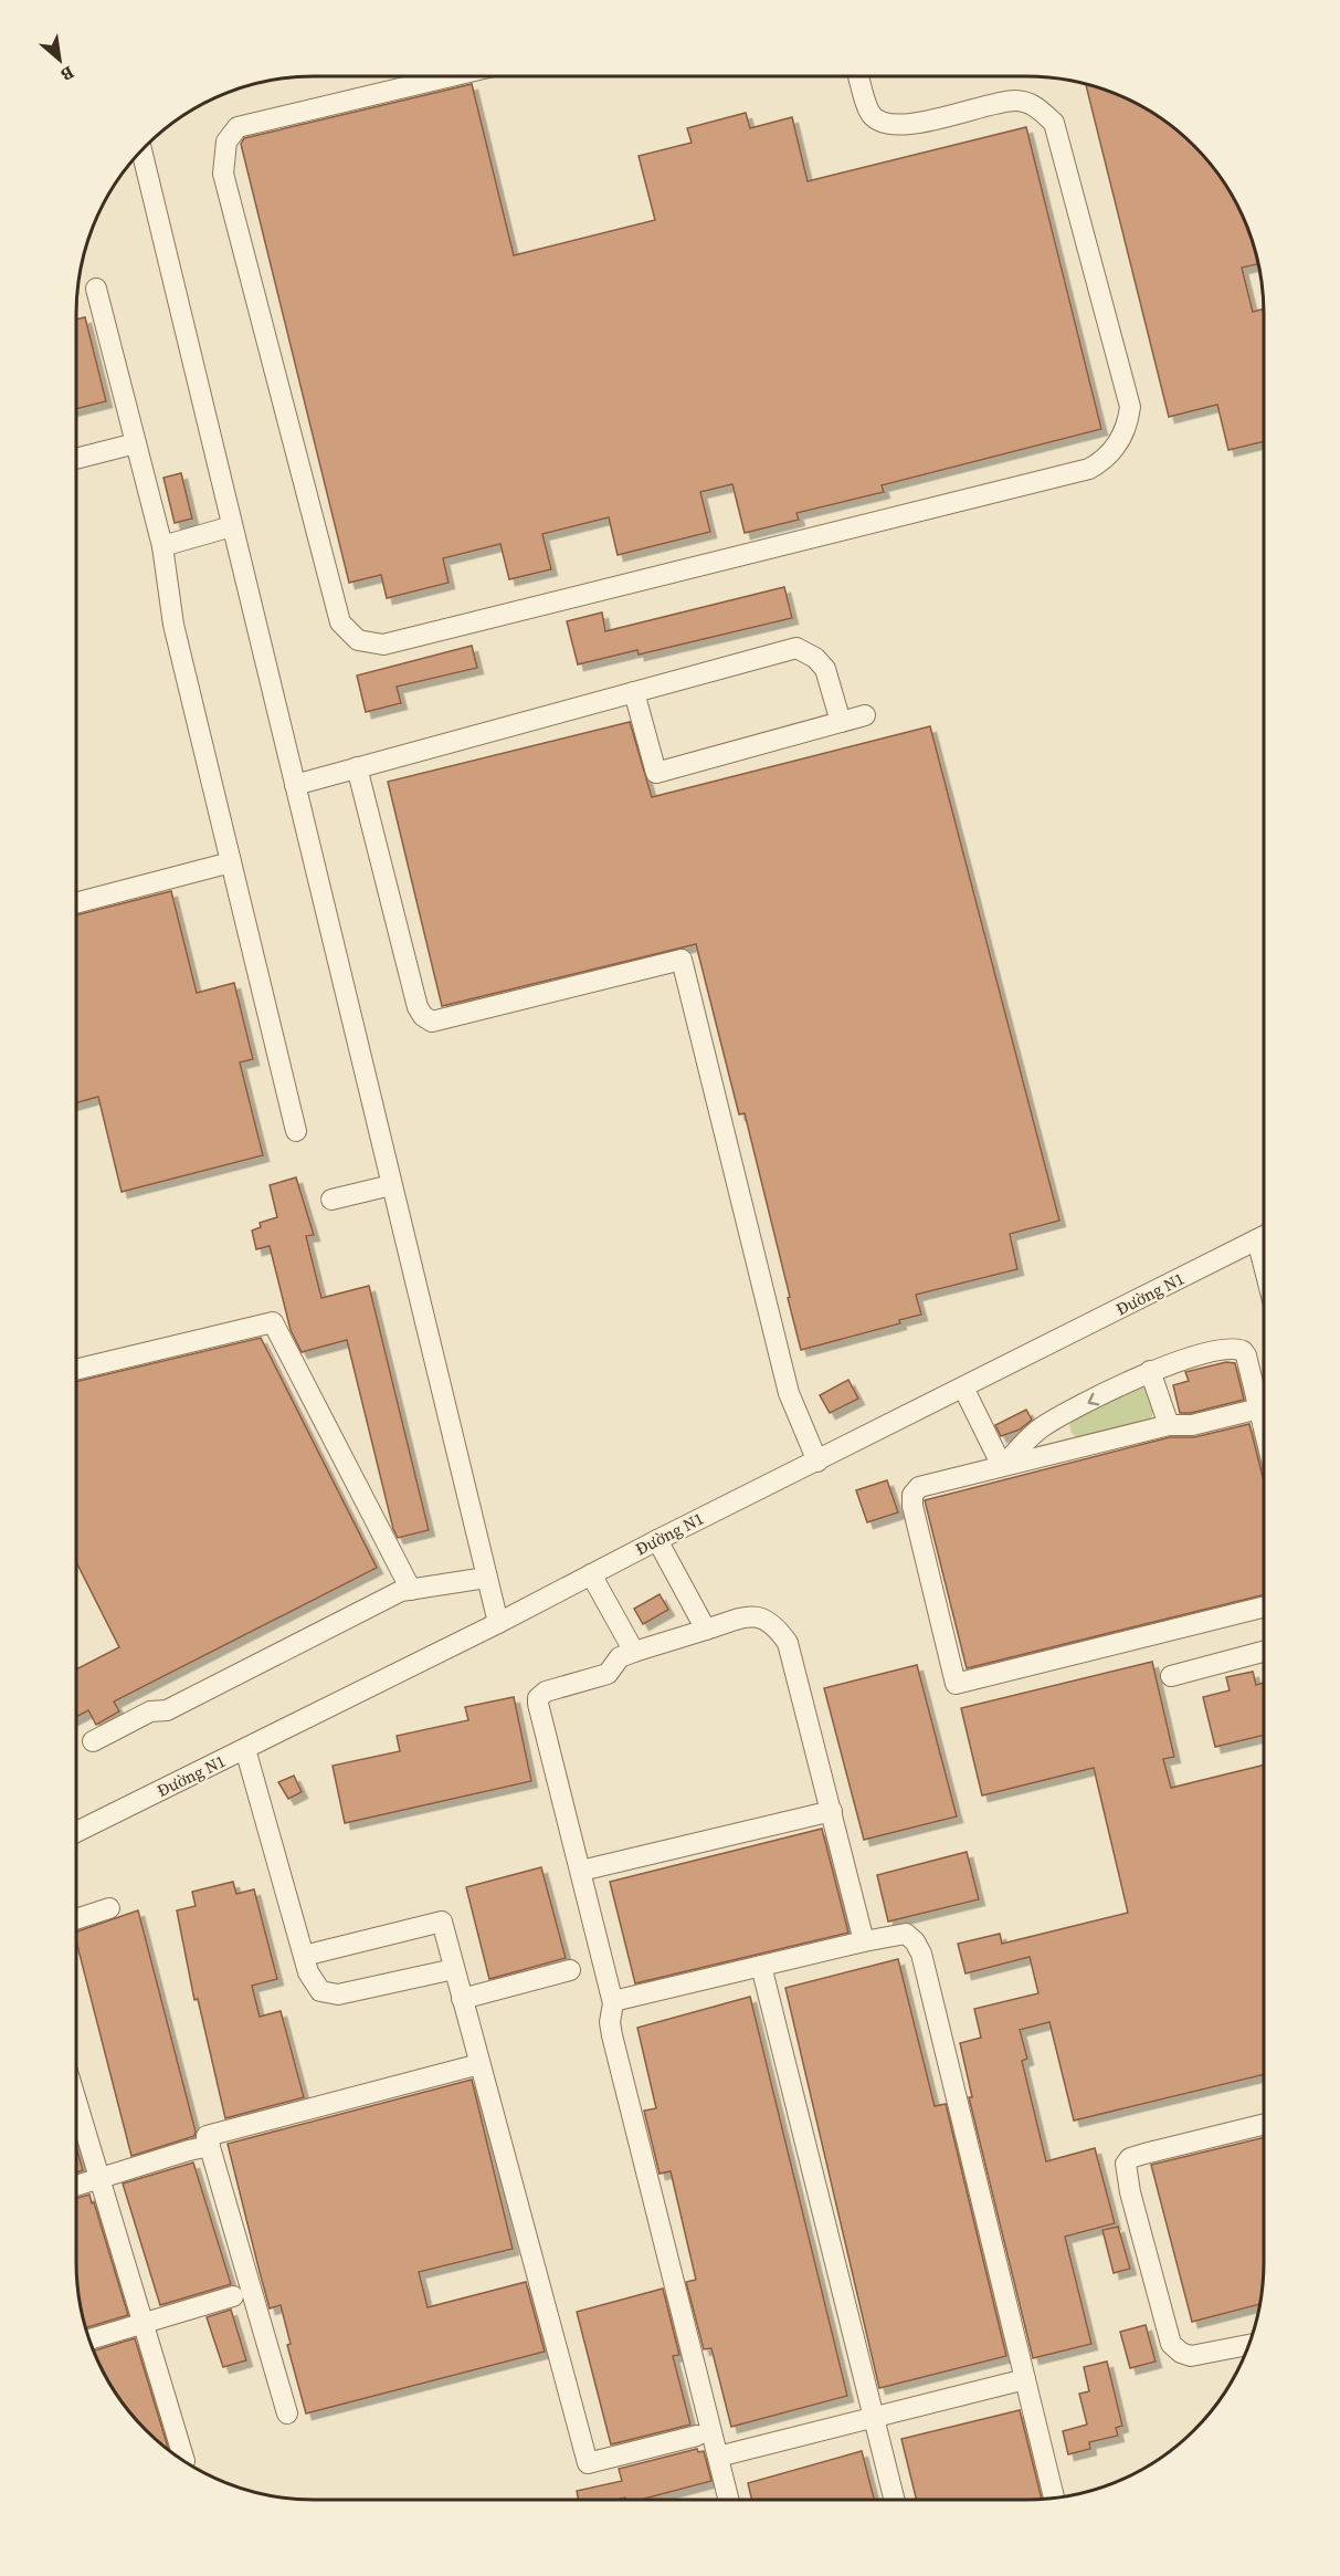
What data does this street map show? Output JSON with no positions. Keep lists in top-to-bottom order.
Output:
{
  "streets": {
    "street": ["Đường N1"]
  },
  "north": "bottom right"
}
